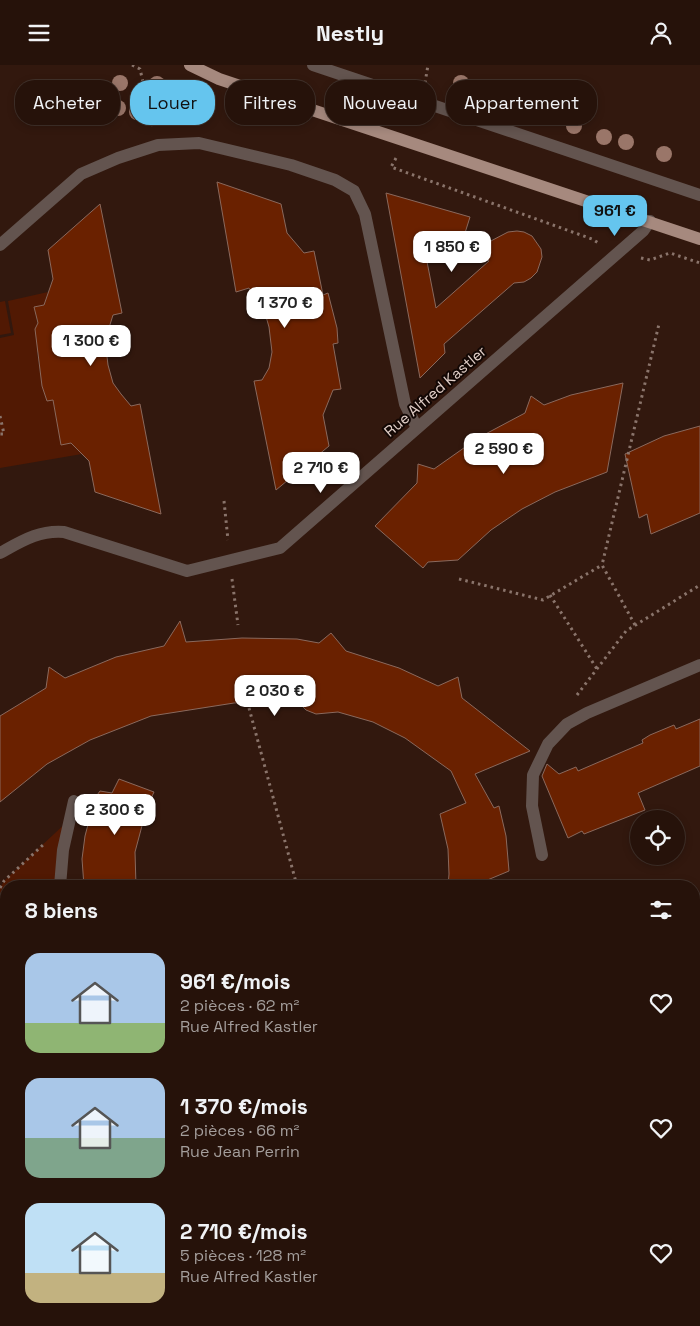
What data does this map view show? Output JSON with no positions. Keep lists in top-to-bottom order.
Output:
{
  "streets": {
    "street": ["Rue Alfred Kastler"]
  },
  "page": {
    "header": "Nestly",
    "chip": [
      "Acheter",
      "Louer",
      "Filtres",
      "Nouveau",
      "Appartement"
    ],
    "price": [
      "961 €",
      "1 850 €",
      "1 370 €",
      "1 300 €",
      "2 590 €",
      "2 710 €",
      "2 030 €",
      "2 300 €"
    ],
    "heading": "8 biens",
    "list": [
      {
        "name": "961 €/mois",
        "note": "2 pièces · 62 m² · Rue Alfred Kastler"
      },
      {
        "name": "1 370 €/mois",
        "note": "2 pièces · 66 m² · Rue Jean Perrin"
      },
      {
        "name": "2 710 €/mois",
        "note": "5 pièces · 128 m² · Rue Alfred Kastler"
      }
    ]
  }
}
